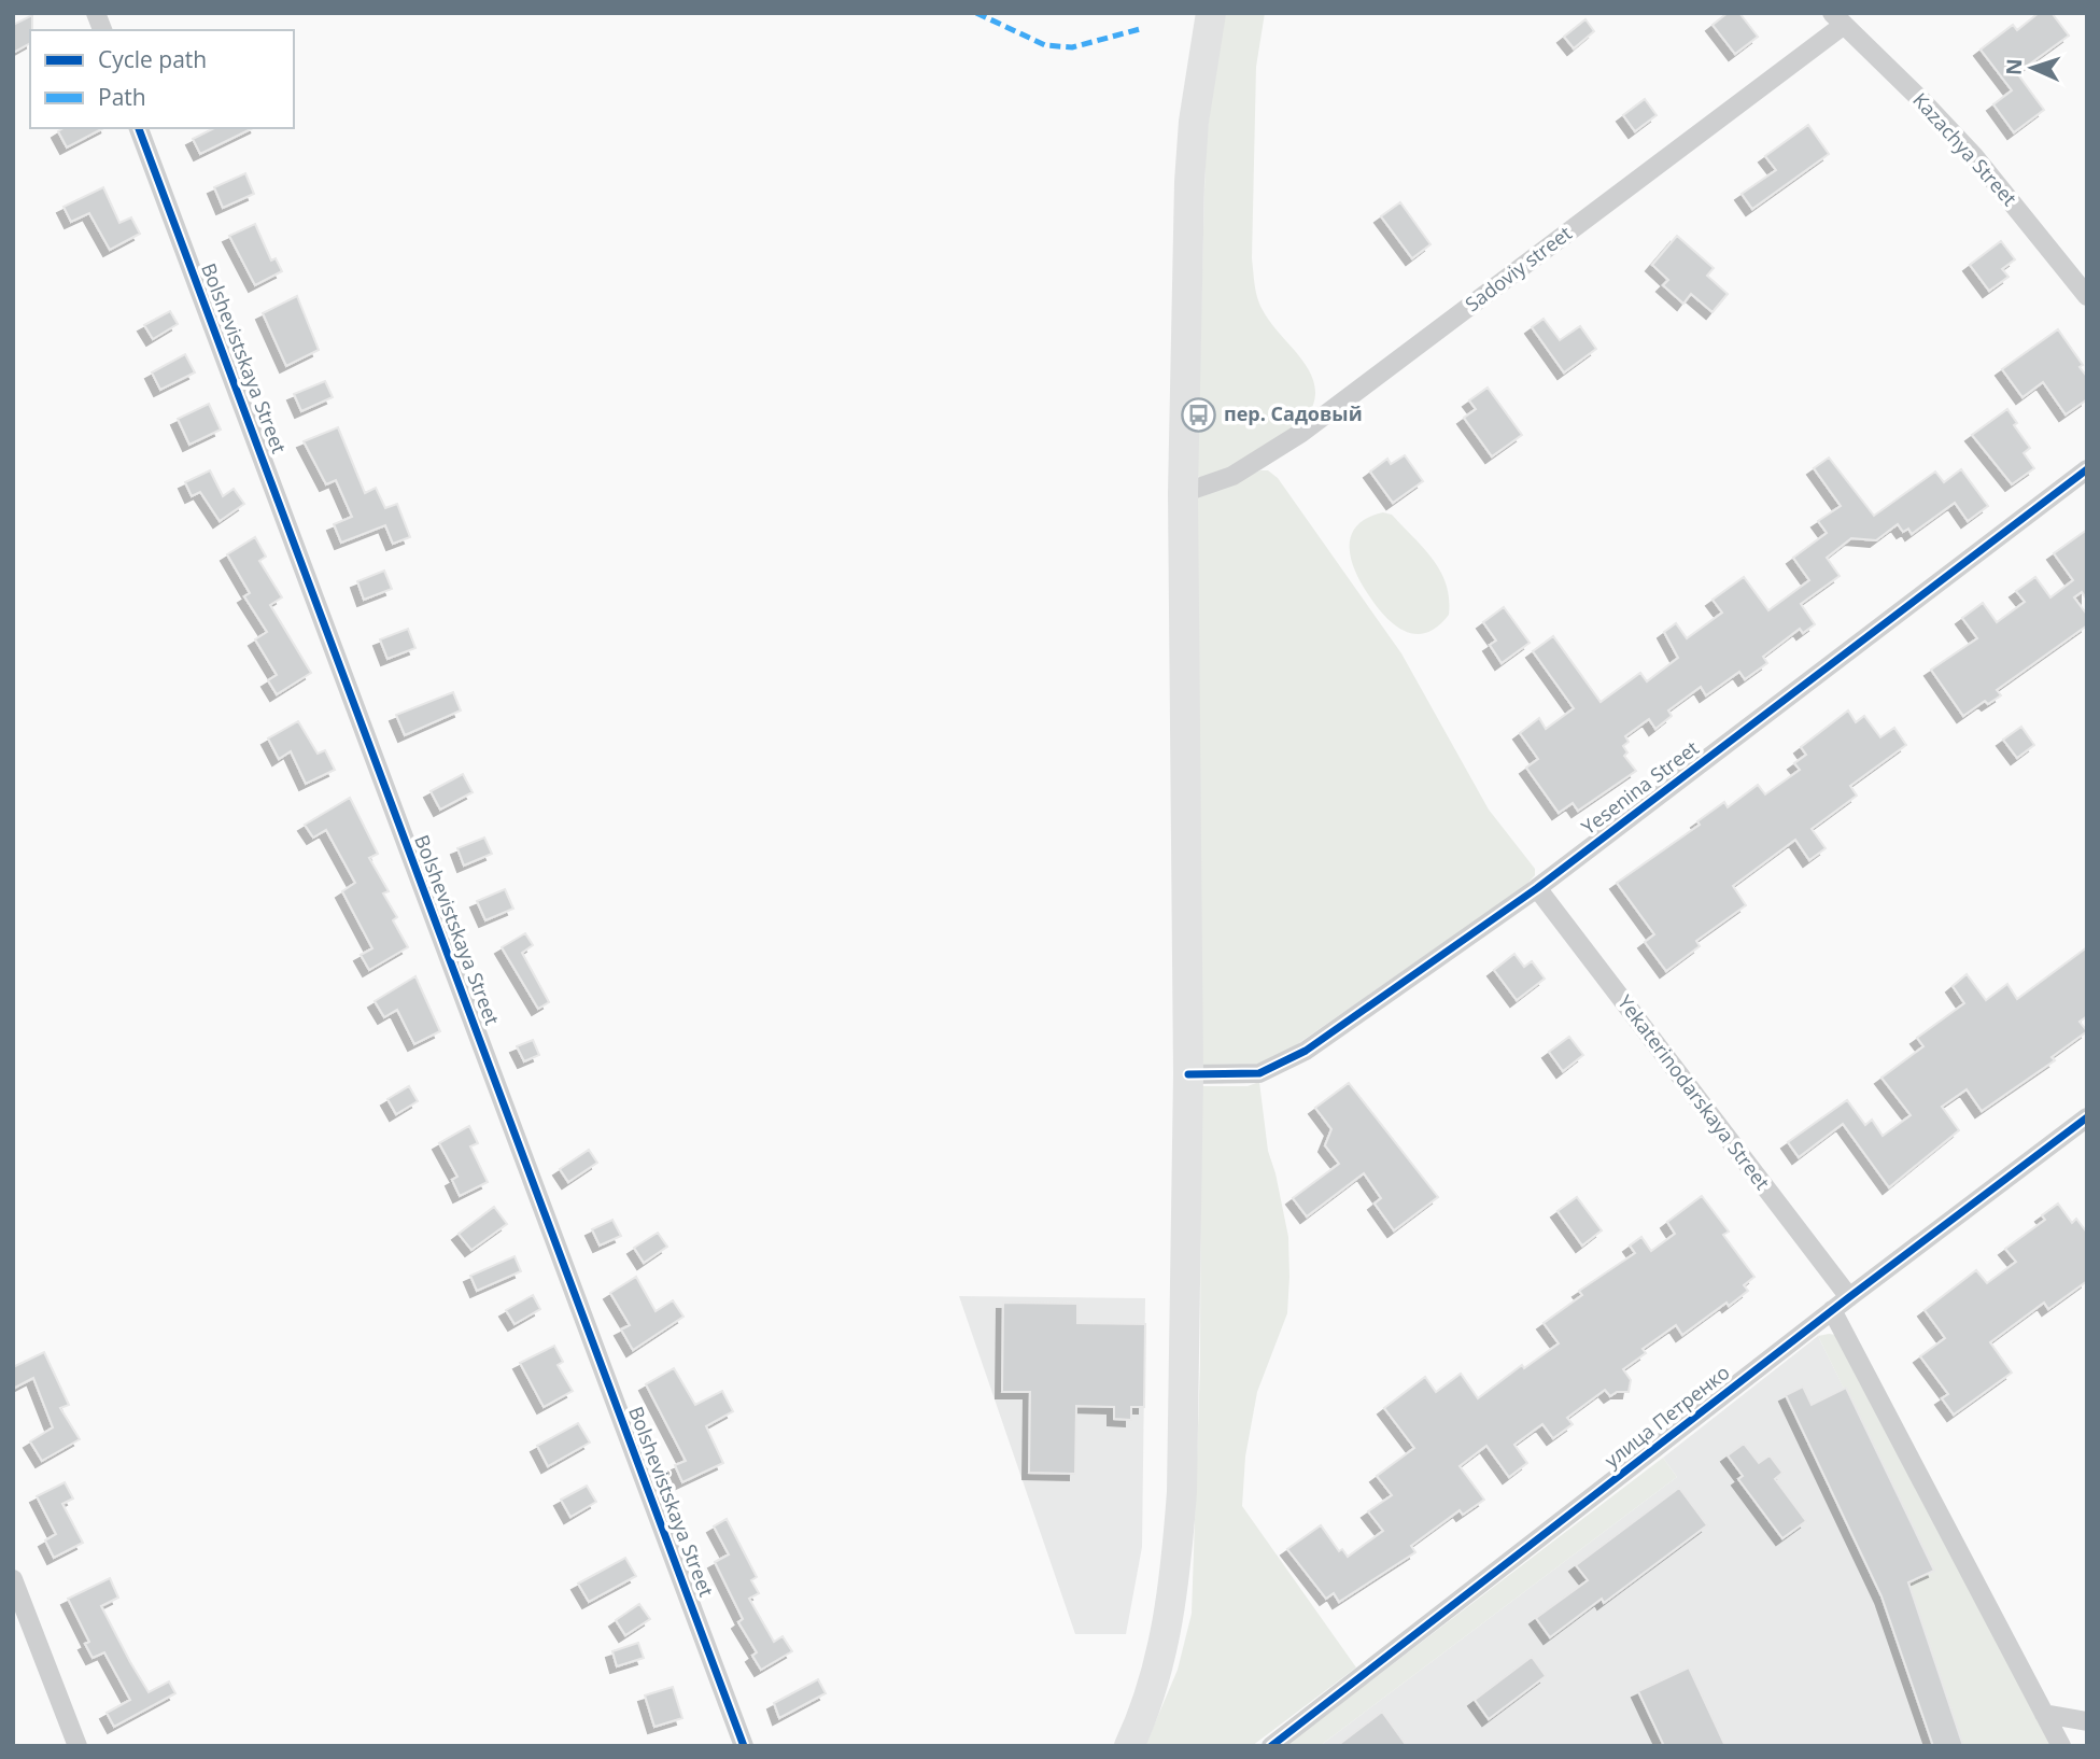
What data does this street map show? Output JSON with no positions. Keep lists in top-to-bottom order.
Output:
{
  "streets": {
    "street": [
      "Kazachya Street",
      "Sadoviy street",
      "Bolshevistskaya Street",
      "Yesenina Street",
      "Yekaterinodarskaya Street",
      "улица Петренко"
    ]
  },
  "crossings": [
    ["Kazachya Street", "Sadoviy street"],
    ["Yesenina Street", "Yekaterinodarskaya Street"],
    ["Yekaterinodarskaya Street", "улица Петренко"]
  ],
  "places": {
    "bus stop": ["пер. Садовый"]
  },
  "legend": ["Cycle path", "Path"],
  "north": "left"
}
